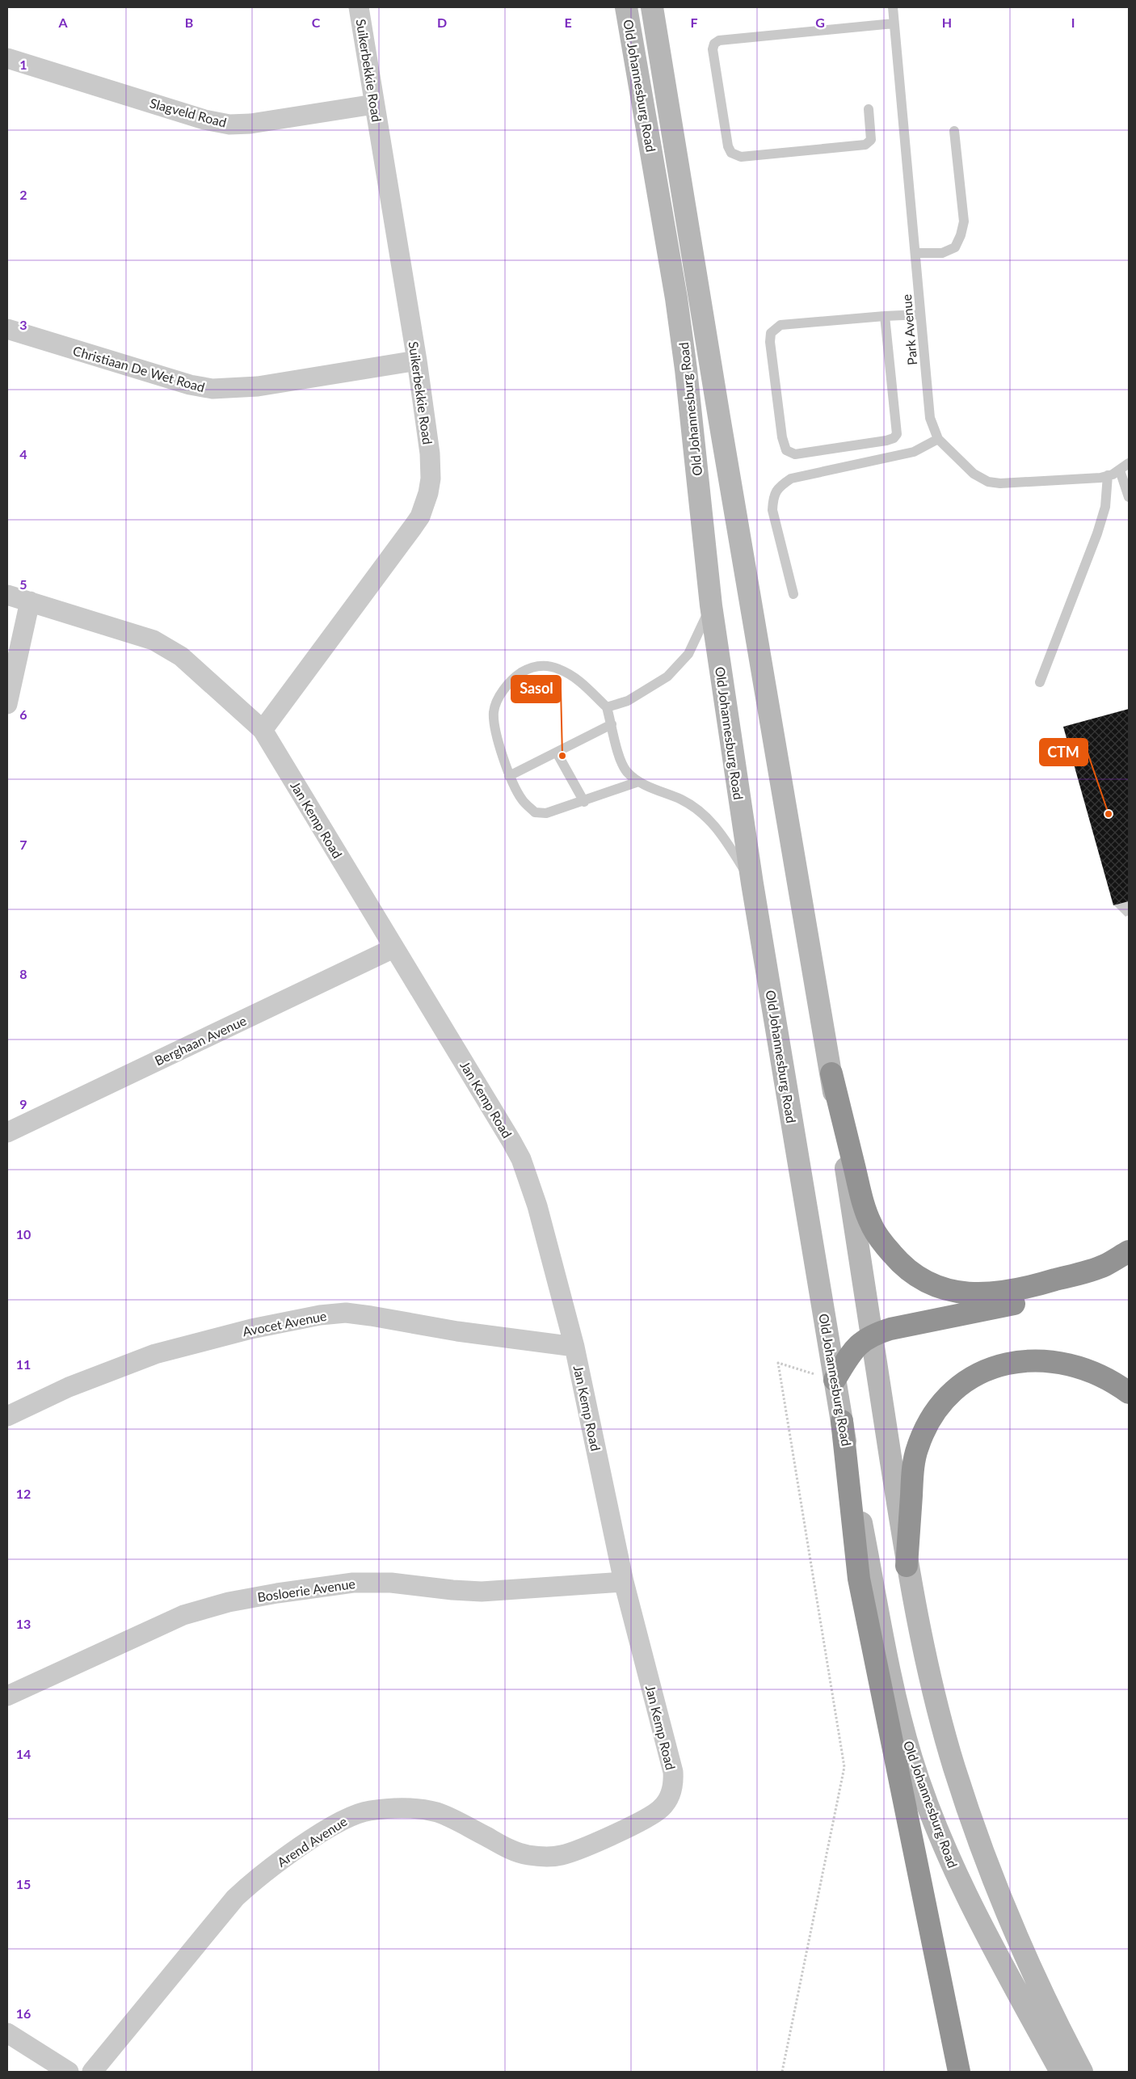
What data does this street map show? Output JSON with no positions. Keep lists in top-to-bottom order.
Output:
{
  "streets": {
    "main road": ["Old Johannesburg Road"],
    "street": [
      "Suikerbekkie Road",
      "Slagveld Road",
      "Christiaan De Wet Road",
      "Jan Kemp Road",
      "Berghaan Avenue",
      "Avocet Avenue",
      "Bosloerie Avenue",
      "Arend Avenue"
    ],
    "lane": ["Park Avenue"]
  },
  "crossings": [
    ["Suikerbekkie Road", "Slagveld Road"],
    ["Suikerbekkie Road", "Christiaan De Wet Road"],
    ["Suikerbekkie Road", "Jan Kemp Road"],
    ["Jan Kemp Road", "Berghaan Avenue"],
    ["Jan Kemp Road", "Avocet Avenue"],
    ["Jan Kemp Road", "Bosloerie Avenue"],
    ["Jan Kemp Road", "Arend Avenue"]
  ],
  "places": ["Sasol", "CTM"],
  "grid": {
    "columns": [
      "A",
      "B",
      "C",
      "D",
      "E",
      "F",
      "G",
      "H",
      "I"
    ],
    "rows": [
      "1",
      "2",
      "3",
      "4",
      "5",
      "6",
      "7",
      "8",
      "9",
      "10",
      "11",
      "12",
      "13",
      "14",
      "15",
      "16"
    ]
  }
}
